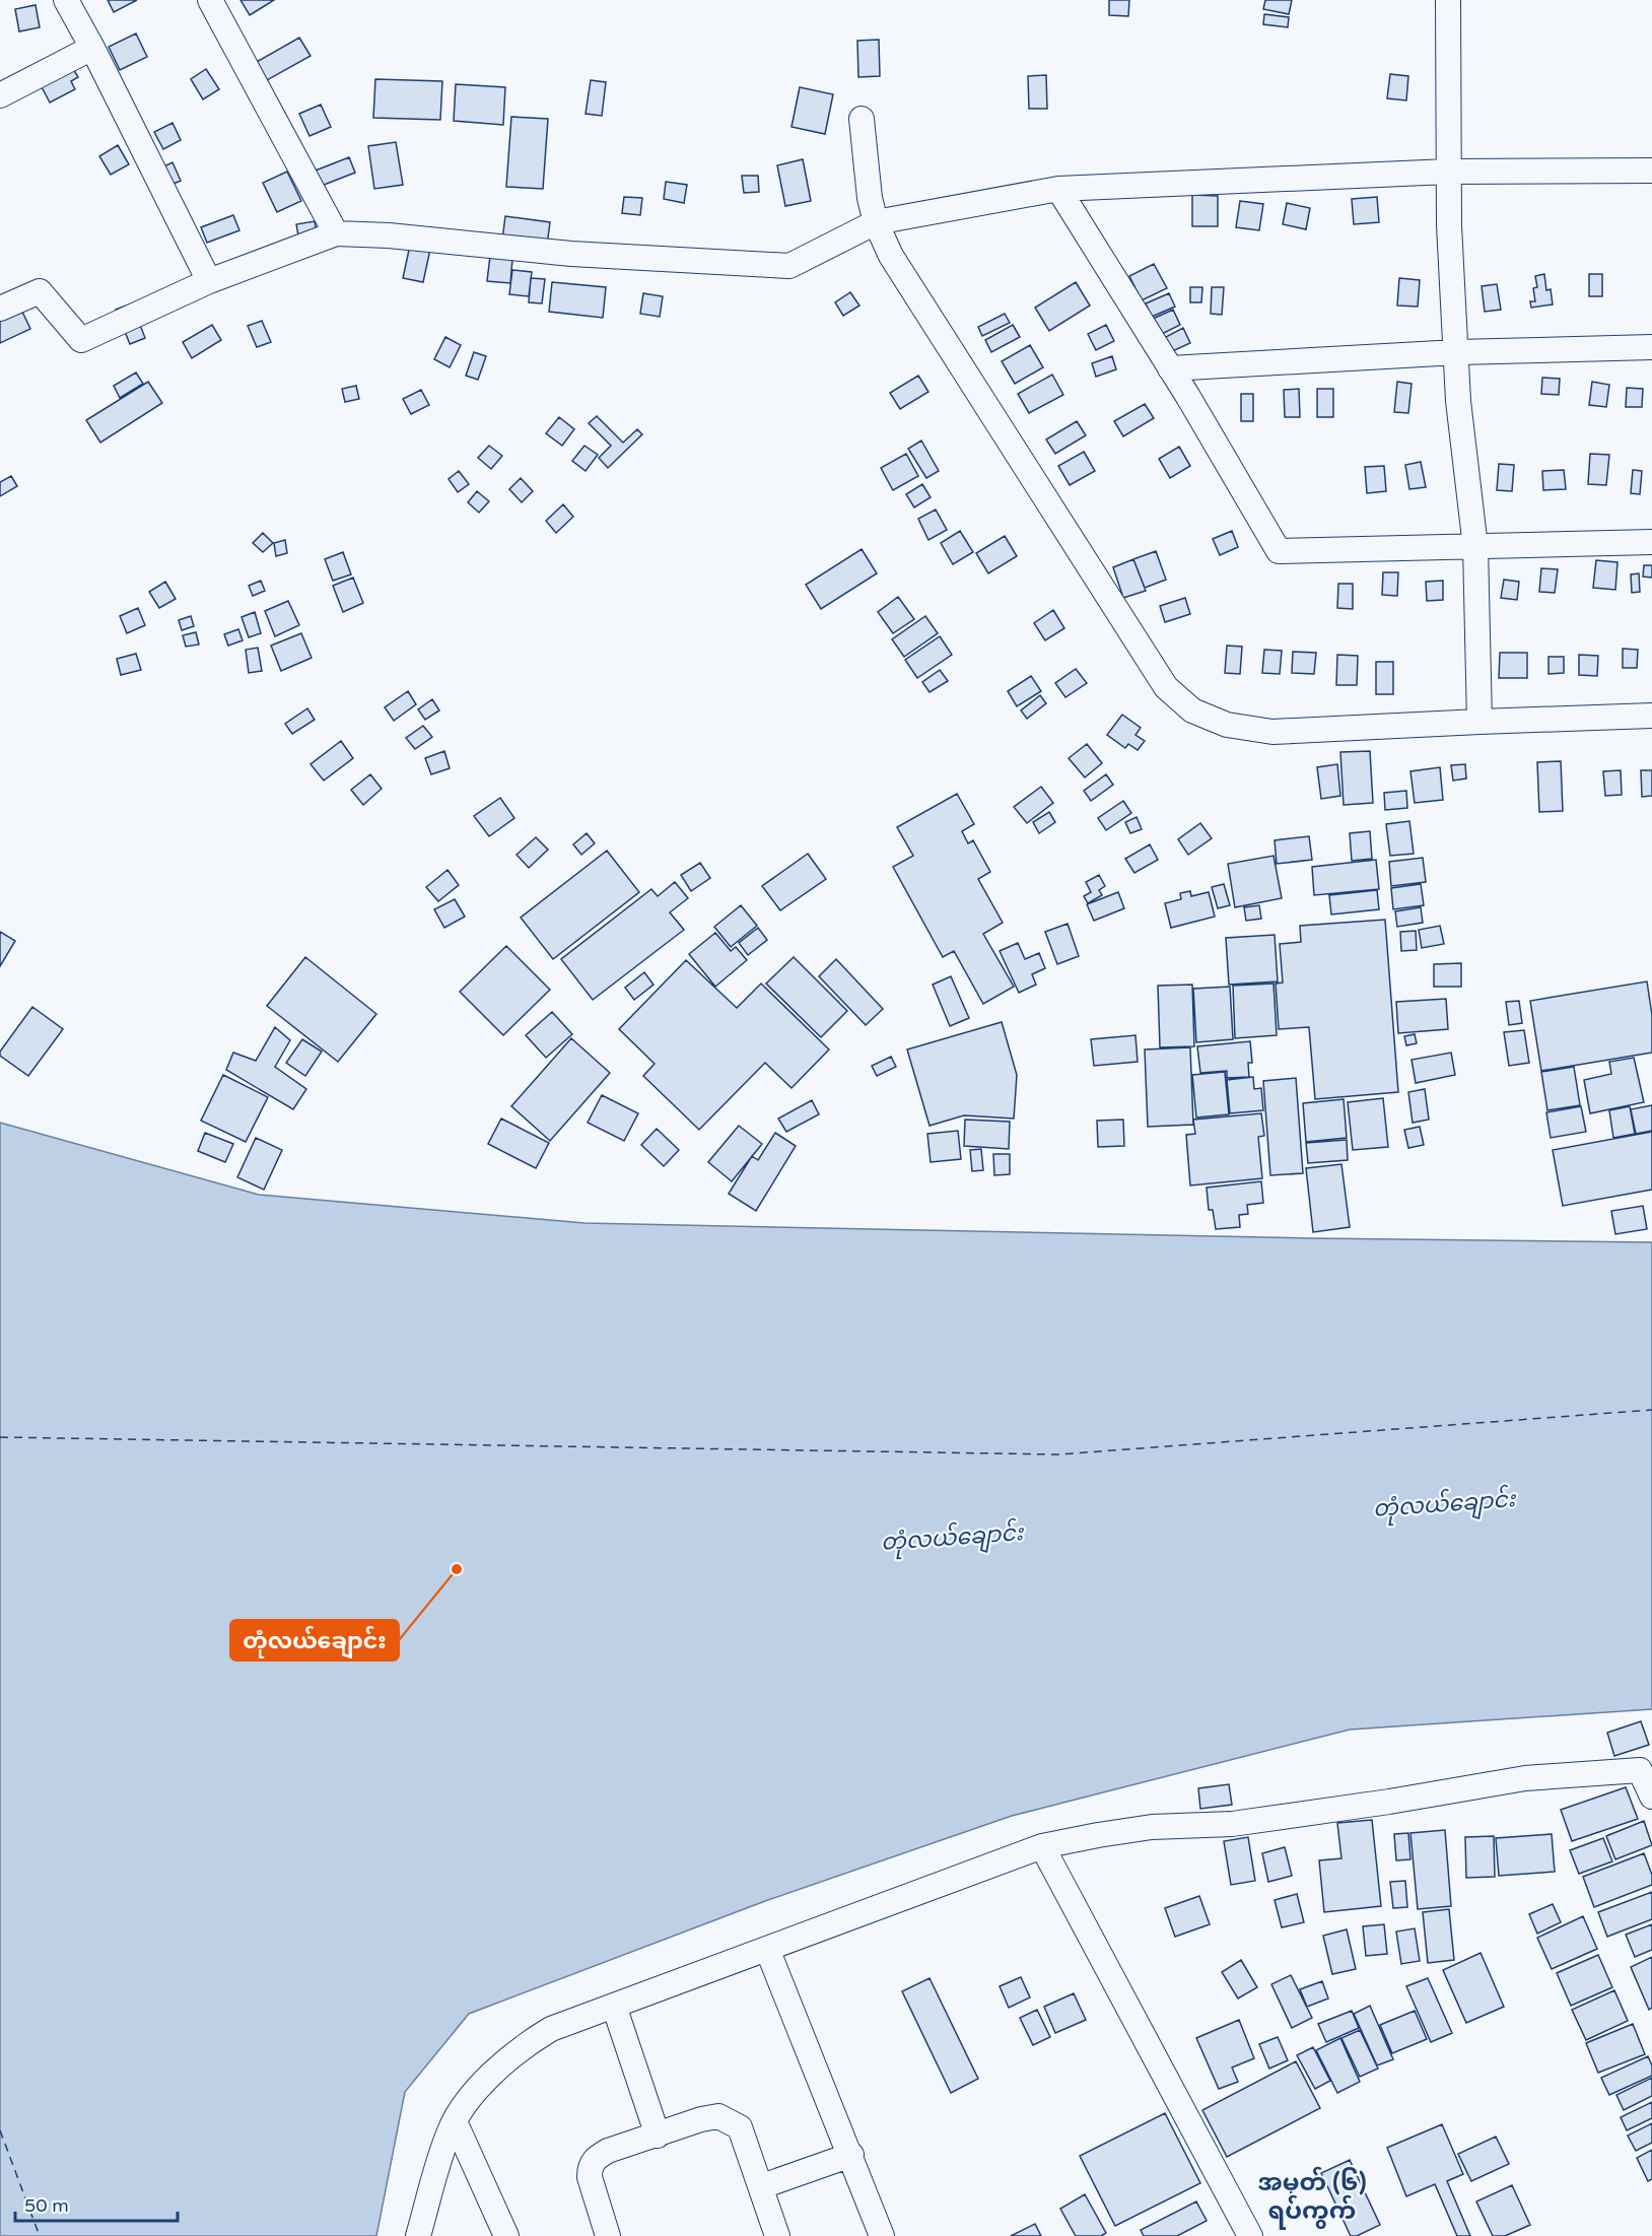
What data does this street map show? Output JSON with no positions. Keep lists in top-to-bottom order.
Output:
{
  "districts": ["အမှတ် (၆) ရပ်ကွက်"],
  "water": ["တုံလယ်ချောင်း"],
  "places": ["တုံလယ်ချောင်း"],
  "scale_bar": "50 m"
}
